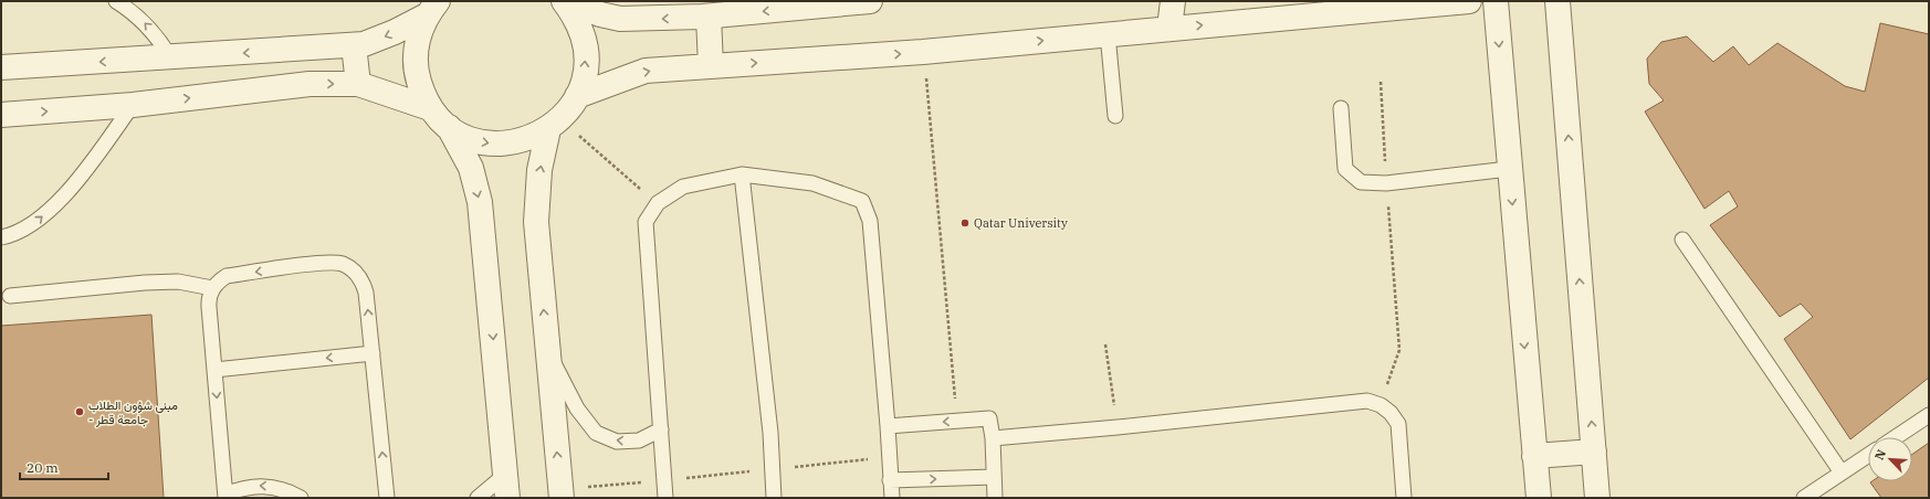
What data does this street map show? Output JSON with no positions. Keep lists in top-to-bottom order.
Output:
{
  "places": ["Qatar University", "مبنى شؤون الطلاب - جامعة قطر"],
  "scale_bar": "20 m",
  "north": "top left"
}
